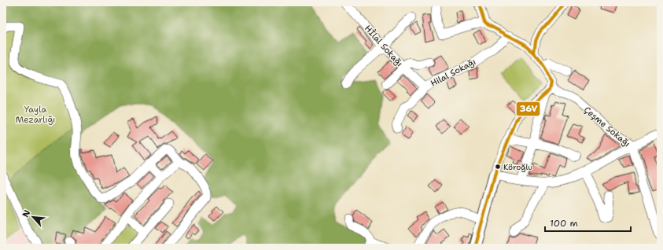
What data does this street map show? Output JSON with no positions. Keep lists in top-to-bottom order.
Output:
{
  "streets": {
    "street": ["Hİlal Sokağı", "Hilal Sokağı", "Çeşme Sokağı"]
  },
  "crossings": [
    ["Hİlal Sokağı", "Hilal Sokağı"]
  ],
  "parks": ["Yayla Mezarlığı"],
  "places": ["Köroğlu"],
  "lines": ["transit line 36V"],
  "scale_bar": "100 m",
  "north": "top left"
}
